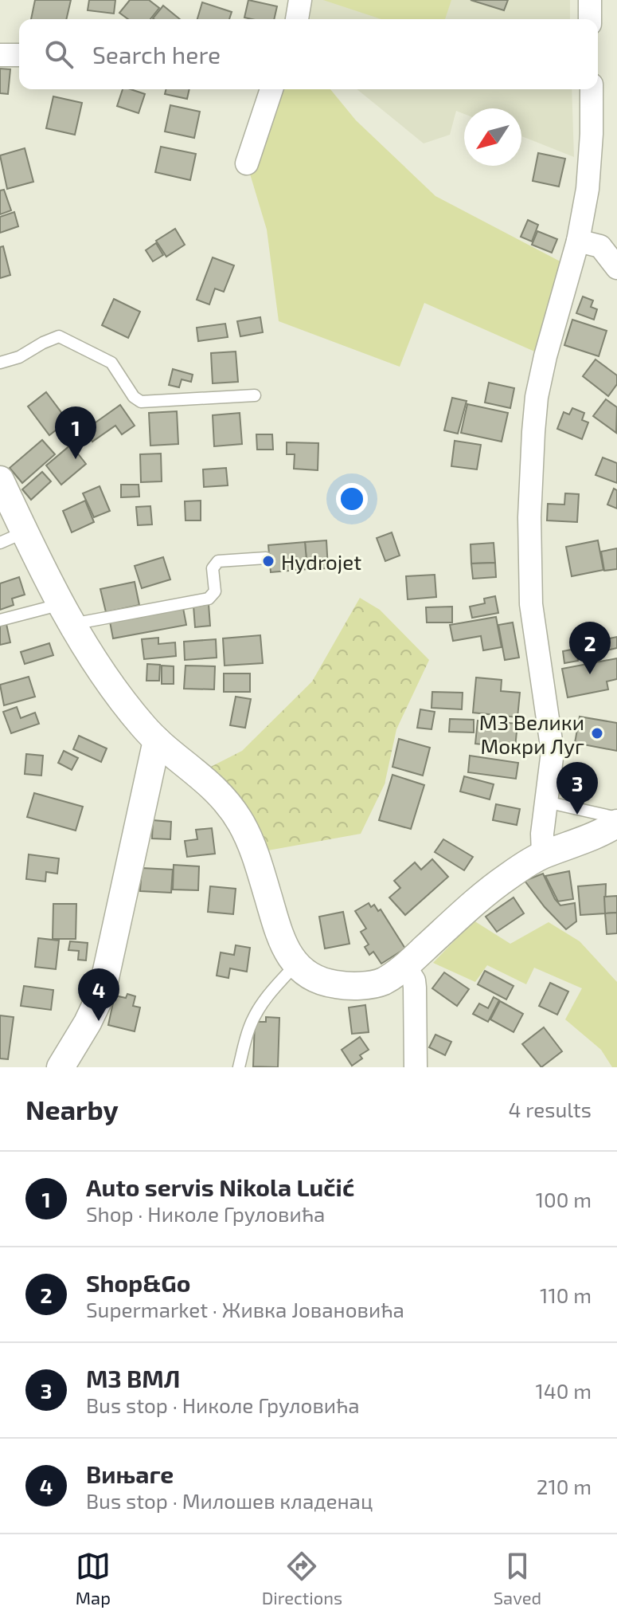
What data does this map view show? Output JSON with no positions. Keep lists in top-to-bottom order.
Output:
{
  "places": ["Hydrojet", "МЗ Велики Мокри Луг"],
  "north": "bottom left",
  "page": {
    "search": "Search here",
    "pins": [
      "1",
      "2",
      "3",
      "4"
    ],
    "heading": ["Nearby", "4 results"],
    "list": [
      {
        "mark": "1",
        "name": "Auto servis Nikola Lučić",
        "note": "Shop · Николе Груловића",
        "value": "100 m"
      },
      {
        "mark": "2",
        "name": "Shop&Go",
        "note": "Supermarket · Живка Јовановића",
        "value": "110 m"
      },
      {
        "mark": "3",
        "name": "МЗ ВМЛ",
        "note": "Bus stop · Николе Груловића",
        "value": "140 m"
      },
      {
        "mark": "4",
        "name": "Вињаге",
        "note": "Bus stop · Милошев кладенац",
        "value": "210 m"
      }
    ],
    "nav": ["Map", "Directions", "Saved"]
  }
}
